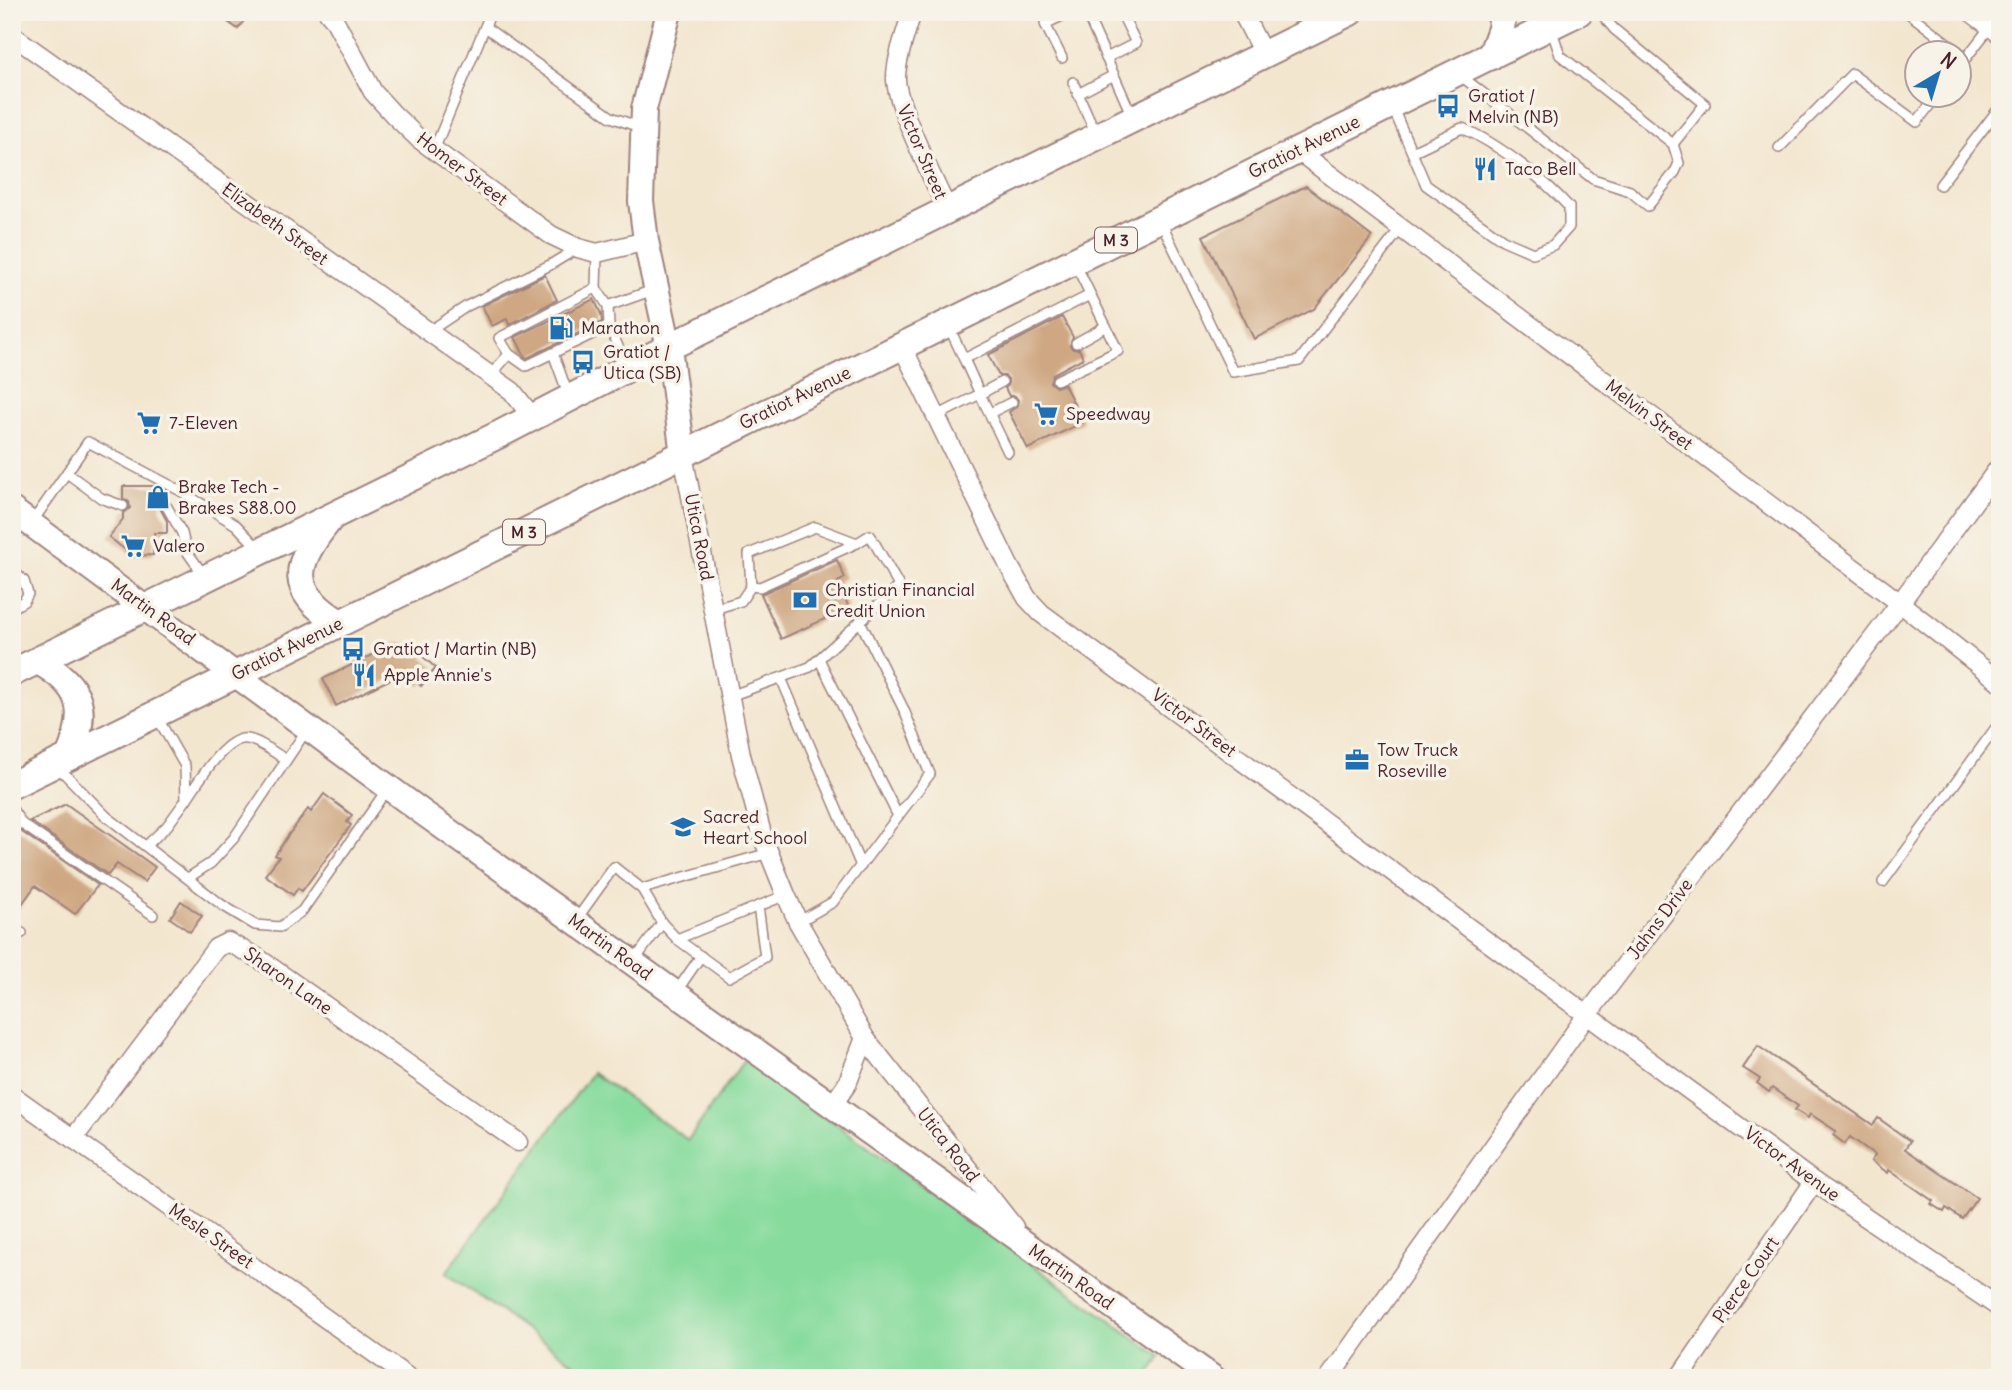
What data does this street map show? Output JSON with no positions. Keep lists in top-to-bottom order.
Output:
{
  "streets": {
    "main road": ["Gratiot Avenue", "M 3"],
    "street": [
      "Victor Street",
      "Homer Street",
      "Elizabeth Street",
      "Melvin Street",
      "Utica Road",
      "Martin Road",
      "Jahns Drive",
      "Sharon Lane",
      "Victor Avenue",
      "Mesle Street",
      "Pierce Court"
    ]
  },
  "crossings": [
    ["Gratiot Avenue", "Victor Street"],
    ["Gratiot Avenue", "Melvin Street"],
    ["Gratiot Avenue", "Utica Road"],
    ["Gratiot Avenue", "Martin Road"],
    ["Victor Street", "Jahns Drive"],
    ["Victor Street", "Victor Avenue"],
    ["Homer Street", "Utica Road"],
    ["Melvin Street", "Jahns Drive"],
    ["Utica Road", "Martin Road"],
    ["Jahns Drive", "Victor Avenue"],
    ["Sharon Lane", "Mesle Street"],
    ["Victor Avenue", "Pierce Court"]
  ],
  "places": {
    "bus stop": ["Gratiot / Melvin (NB)", "Gratiot / Utica (SB)", "Gratiot / Martin (NB)"],
    "restaurant": ["Taco Bell", "Apple Annie's"],
    "fuel station": ["Marathon"],
    "supermarket": ["Speedway", "7-Eleven", "Valero"],
    "shop": ["Brake Tech - Brakes S88.00"],
    "bank": ["Christian Financial Credit Union"],
    "office": ["Tow Truck Roseville"],
    "school or university": ["Sacred Heart School"]
  },
  "north": "top right"
}
